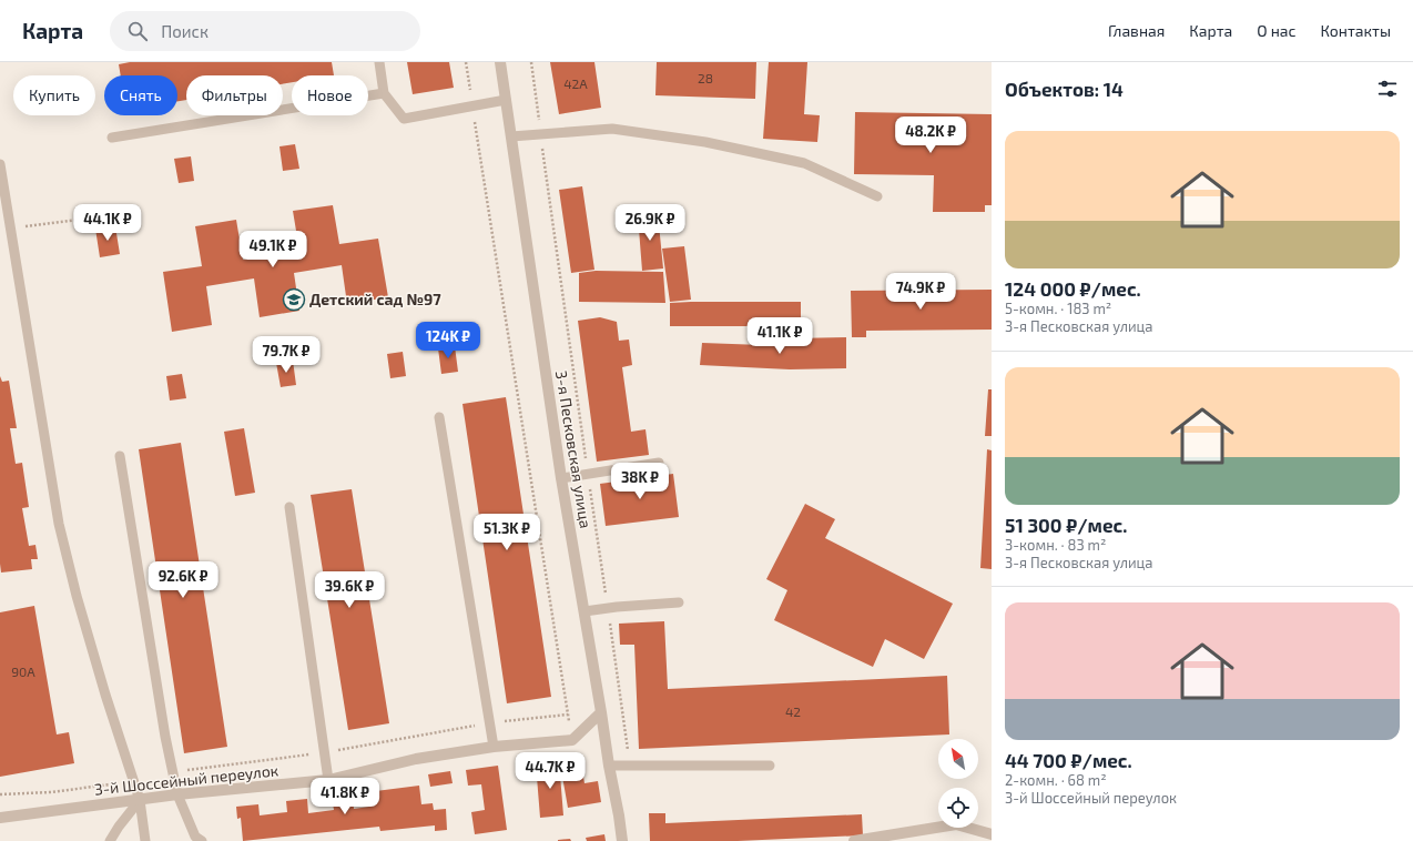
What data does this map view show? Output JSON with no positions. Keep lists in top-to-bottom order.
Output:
{
  "streets": {
    "street": ["3-я Песковская улица", "3-й Шоссейный переулок"]
  },
  "places": {
    "school or university": ["Детский сад №97"]
  },
  "house_numbers": [
    "28",
    "42А",
    "90А",
    "42"
  ],
  "north": "top left",
  "page": {
    "header": "Карта",
    "search": "Поиск",
    "nav": [
      "Главная",
      "Карта",
      "О нас",
      "Контакты"
    ],
    "heading": "Объектов: 14",
    "chip": [
      "Купить",
      "Снять",
      "Фильтры",
      "Новое"
    ],
    "list": [
      {
        "name": "124 000 ₽/мес.",
        "note": "5-комн. · 183 m² · 3-я Песковская улица"
      },
      {
        "name": "51 300 ₽/мес.",
        "note": "3-комн. · 83 m² · 3-я Песковская улица"
      },
      {
        "name": "44 700 ₽/мес.",
        "note": "2-комн. · 68 m² · 3-й Шоссейный переулок"
      }
    ],
    "price": [
      "48.2K ₽",
      "44.1K ₽",
      "26.9K ₽",
      "49.1K ₽",
      "74.9K ₽",
      "41.1K ₽",
      "124K ₽",
      "79.7K ₽",
      "38K ₽",
      "51.3K ₽",
      "92.6K ₽",
      "39.6K ₽",
      "44.7K ₽",
      "41.8K ₽"
    ]
  }
}
